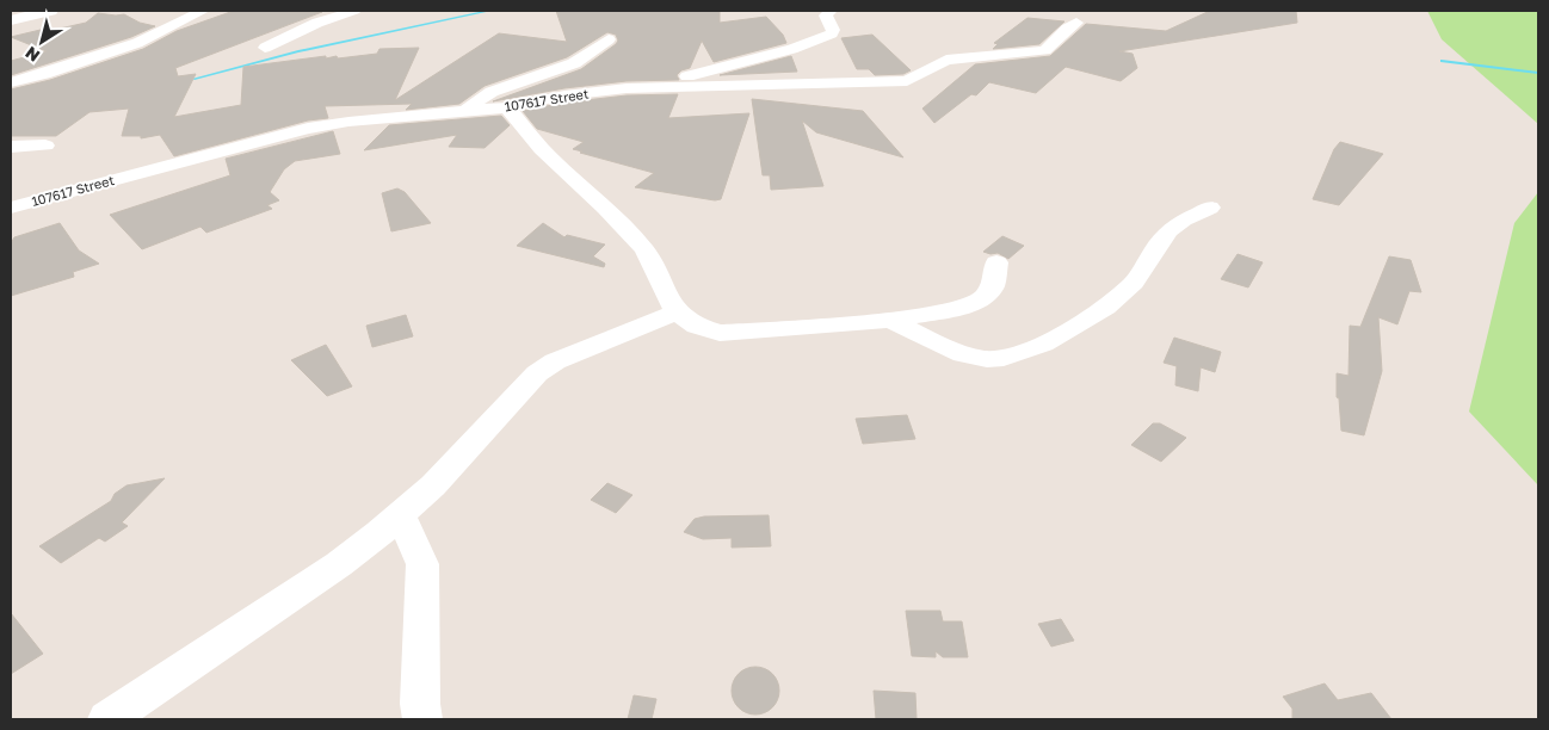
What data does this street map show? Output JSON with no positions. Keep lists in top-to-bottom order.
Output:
{
  "streets": {
    "street": ["107617 Street"]
  },
  "north": "bottom left"
}
